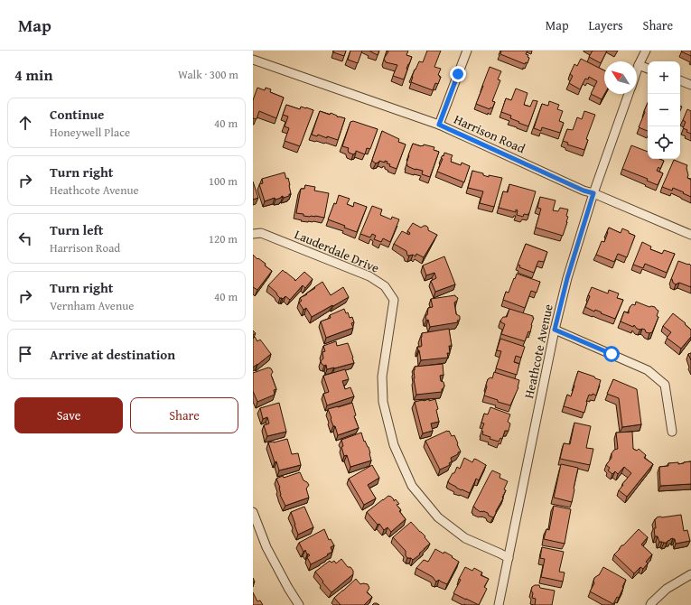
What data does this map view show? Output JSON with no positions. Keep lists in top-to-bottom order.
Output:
{
  "streets": {
    "street": ["Harrison Road", "Lauderdale Drive", "Heathcote Avenue"]
  },
  "crossings": [
    ["Harrison Road", "Heathcote Avenue"],
    ["Lauderdale Drive", "Heathcote Avenue"]
  ],
  "north": "top left",
  "page": {
    "header": "Map",
    "nav": ["Map", "Layers", "Share"],
    "heading": ["4 min", "Walk · 300 m"],
    "map_buttons": ["+", "−"],
    "list": [
      ["Continue", "Honeywell Place", "40 m"],
      ["Turn right", "Heathcote Avenue", "100 m"],
      ["Turn left", "Harrison Road", "120 m"],
      ["Turn right", "Vernham Avenue", "40 m"],
      "Arrive at destination"
    ],
    "buttons": ["Save", "Share"]
  }
}
